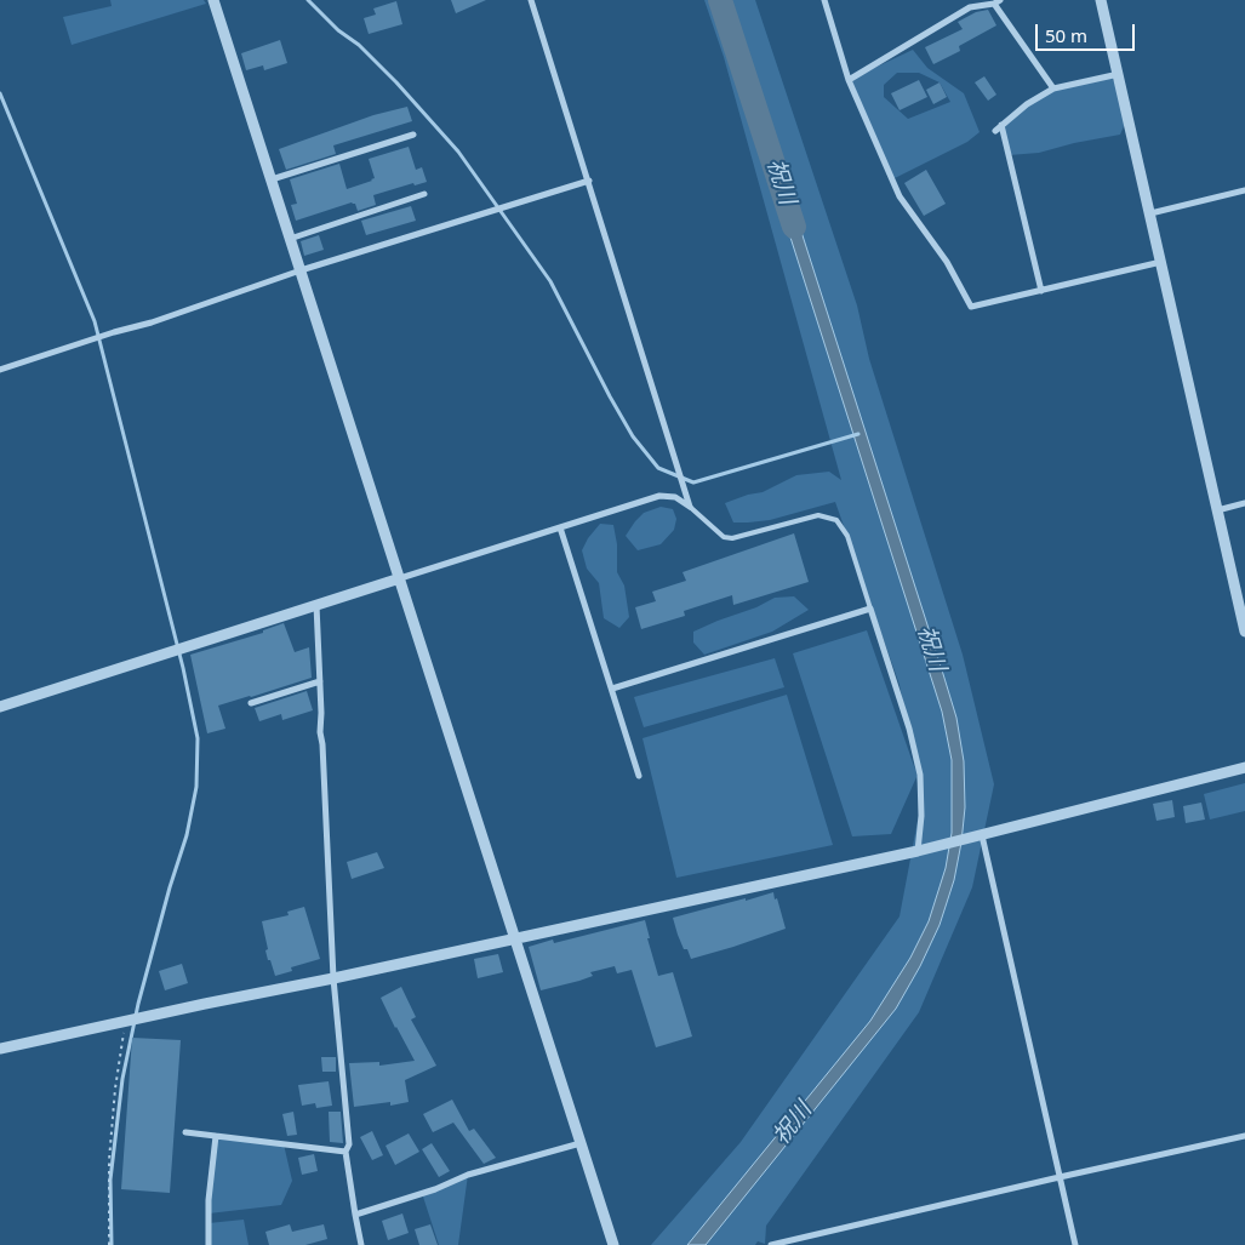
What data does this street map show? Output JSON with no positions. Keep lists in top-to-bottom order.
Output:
{
  "water": ["祝川"],
  "scale_bar": "50 m"
}
